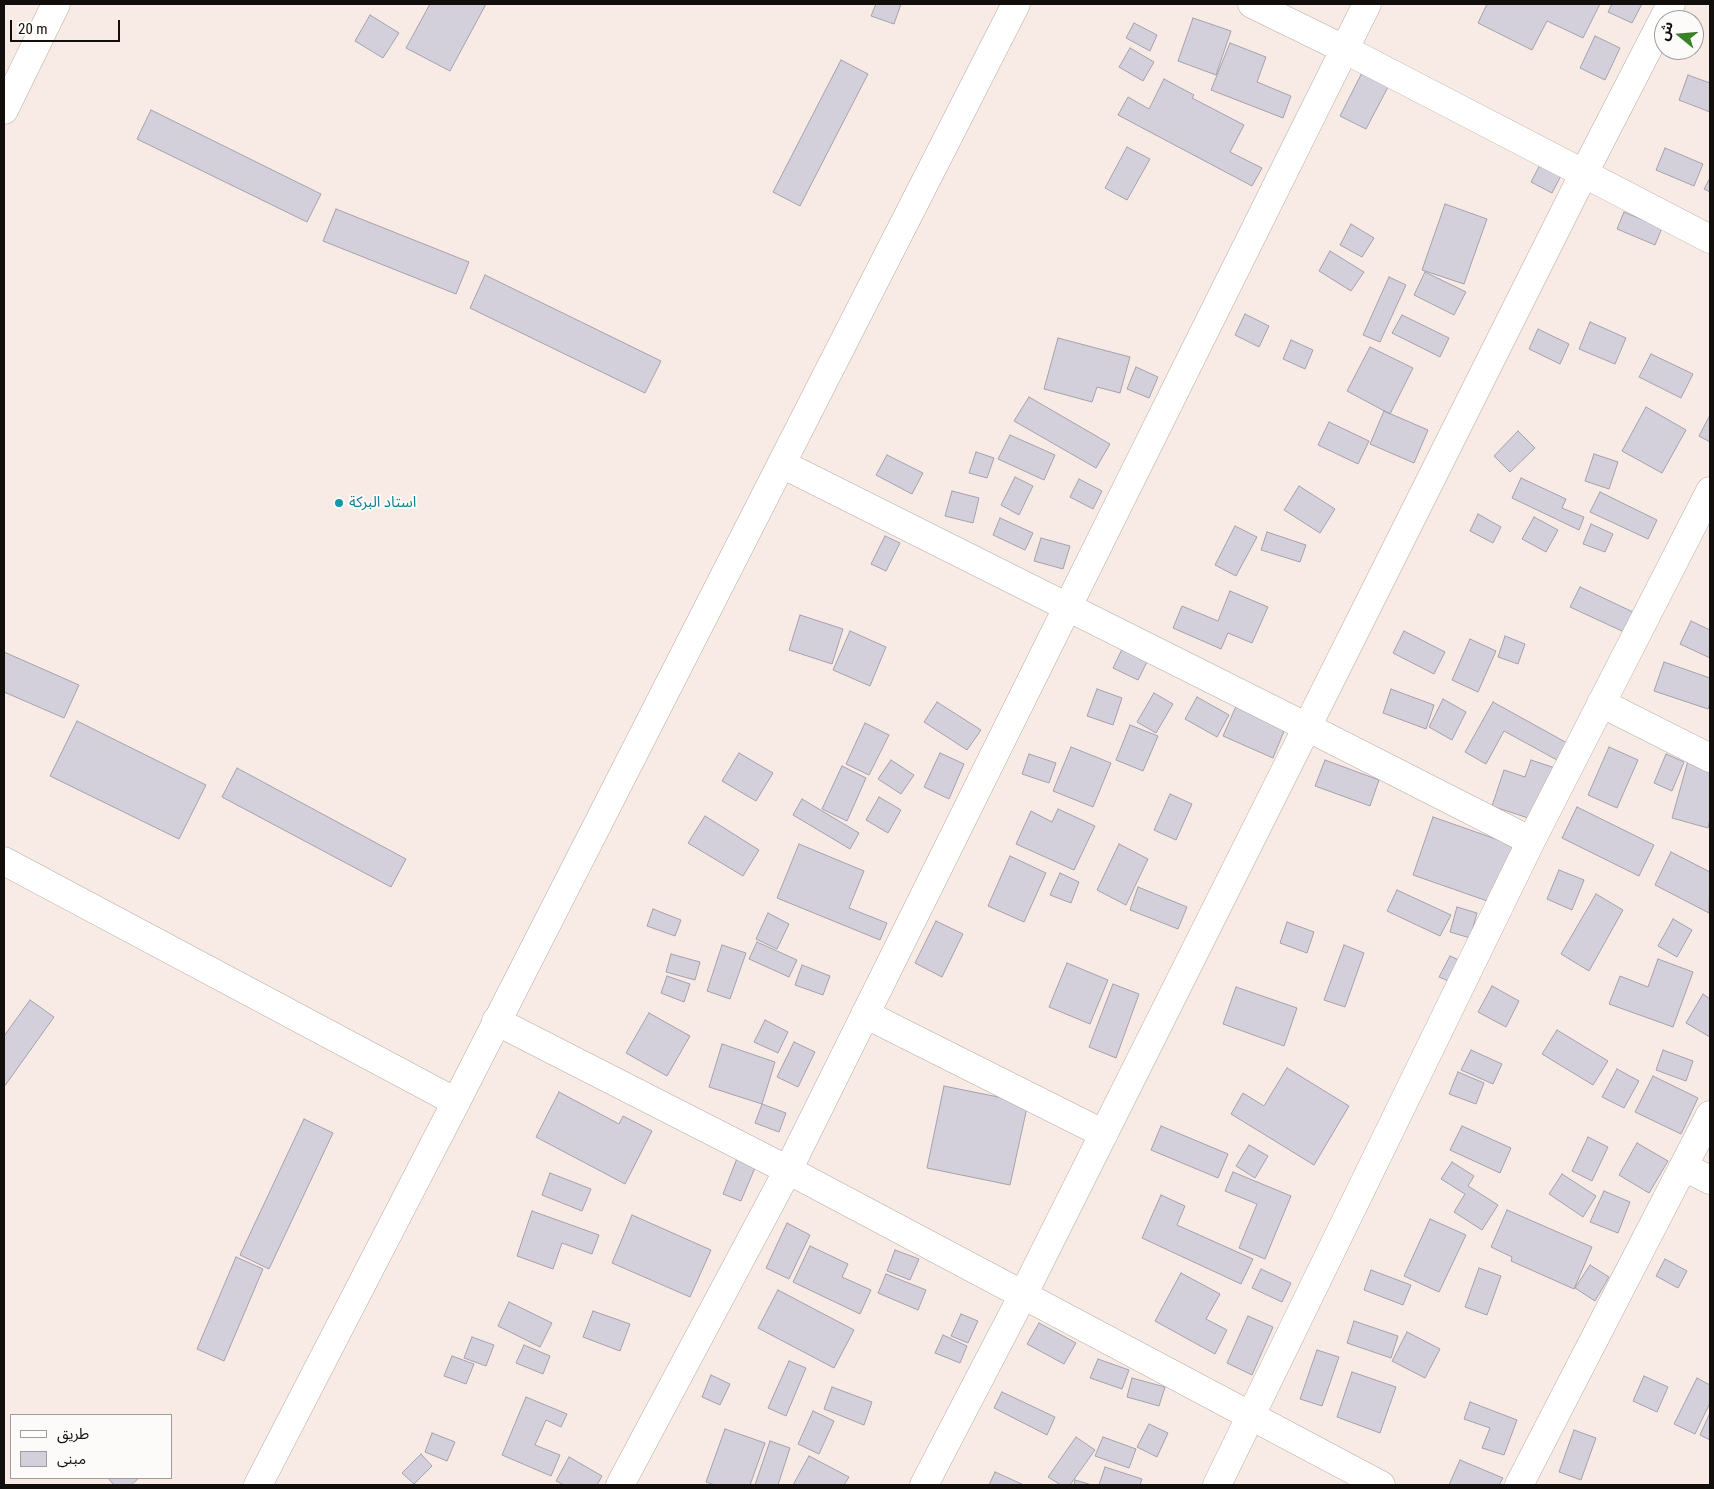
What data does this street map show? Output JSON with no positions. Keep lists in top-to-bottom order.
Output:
{
  "places": ["استاد البركة"],
  "legend": ["طريق", "مبنى"],
  "scale_bar": "20 m",
  "north": "left"
}
